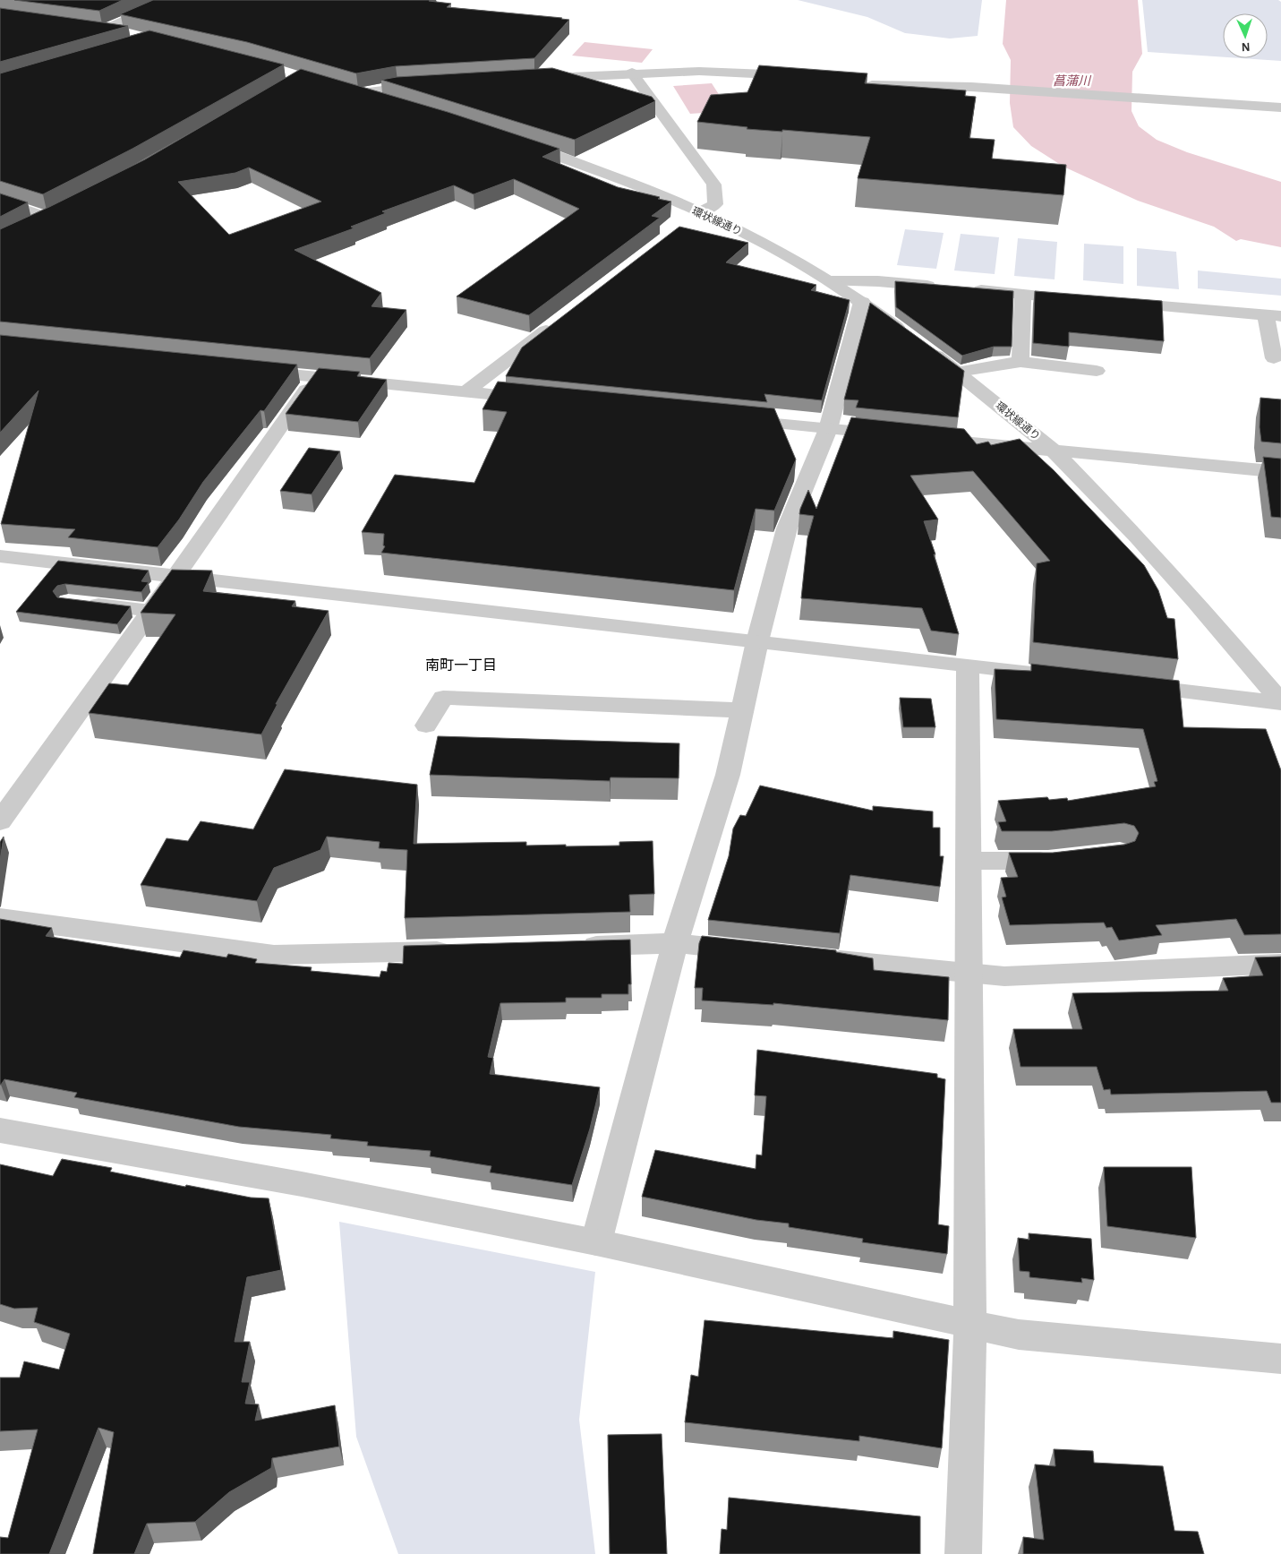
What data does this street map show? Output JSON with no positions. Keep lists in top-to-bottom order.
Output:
{
  "streets": {
    "street": ["環状線通り"]
  },
  "districts": ["南町一丁目"],
  "water": ["菖蒲川"],
  "north": "bottom"
}
